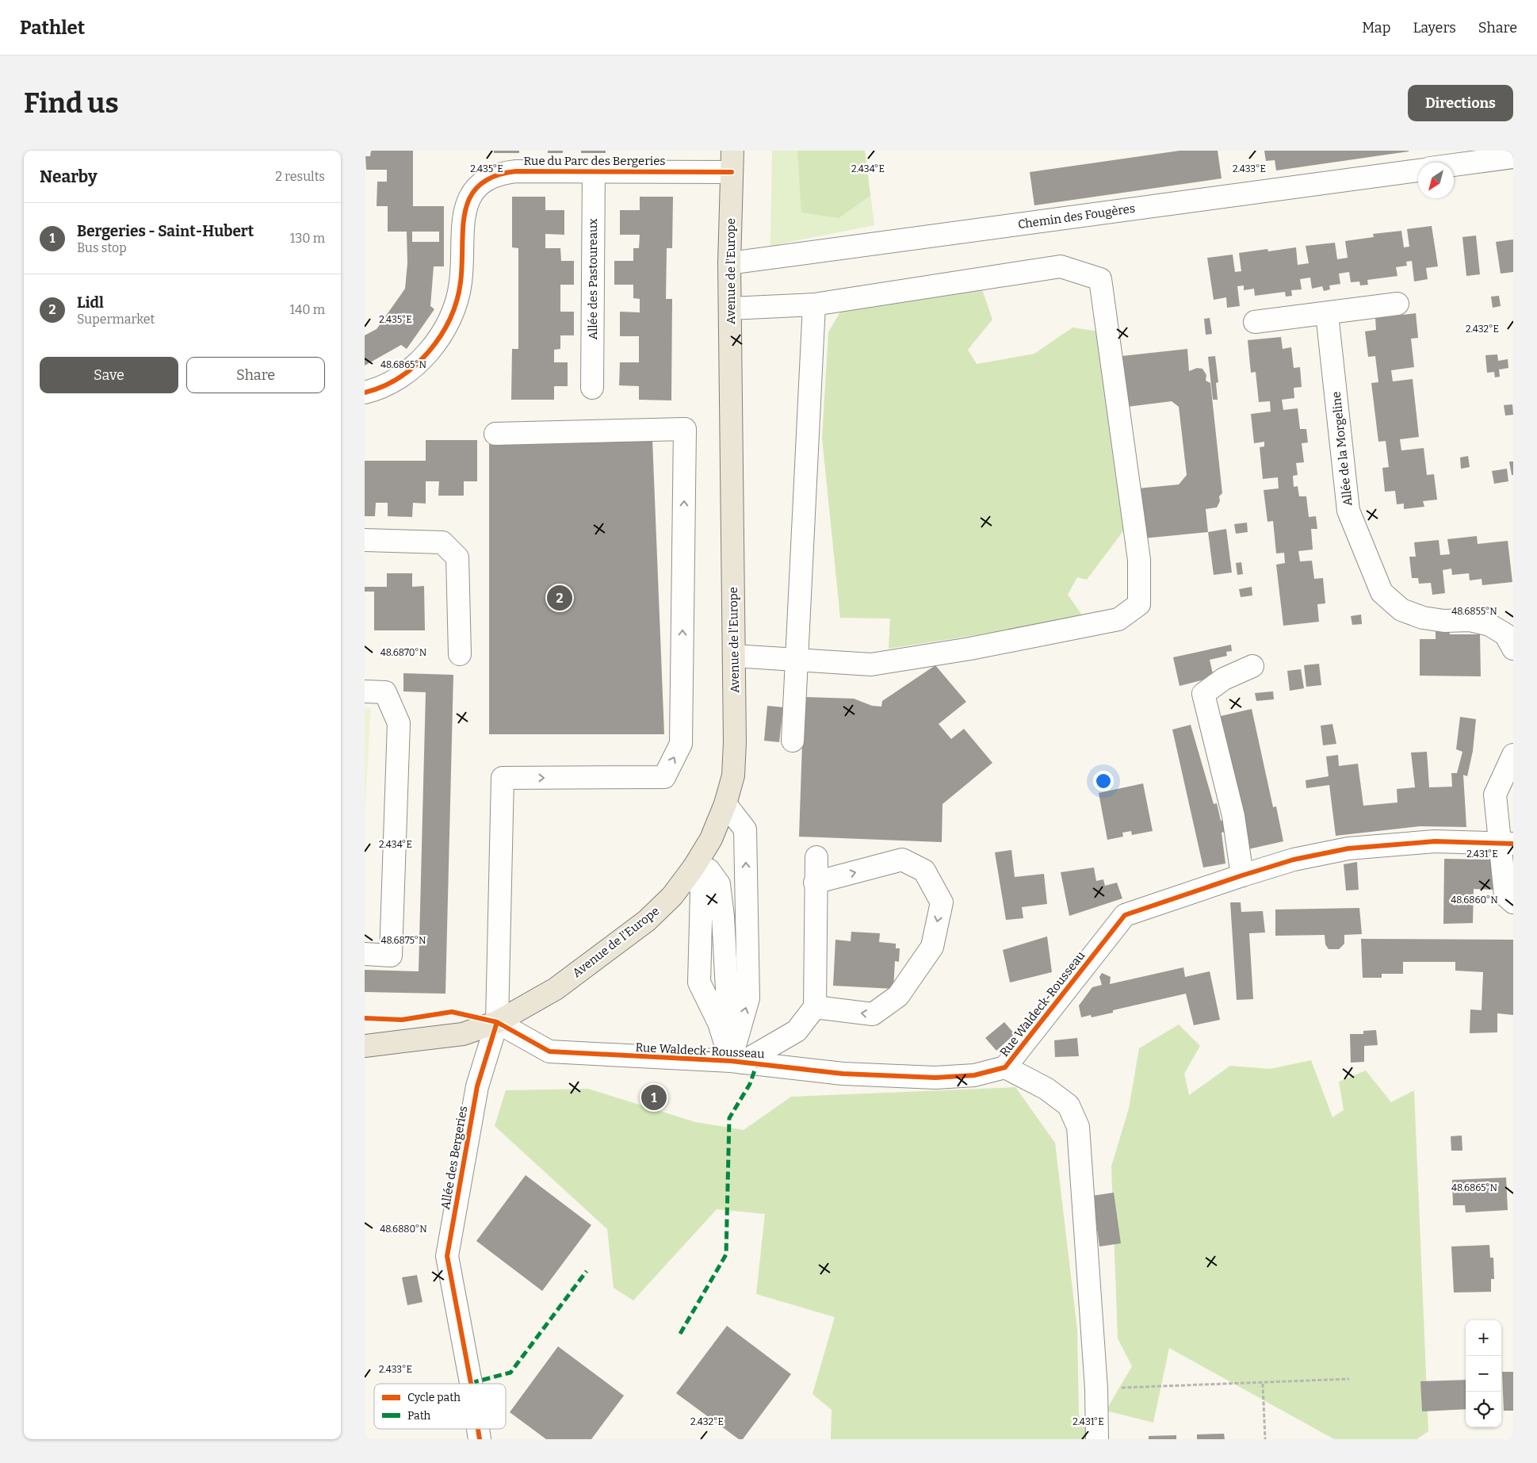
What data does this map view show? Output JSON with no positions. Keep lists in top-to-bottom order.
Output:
{
  "streets": {
    "main road": ["Avenue de l'Europe"],
    "street": [
      "Rue du Parc des Bergeries",
      "Chemin des Fougères",
      "Allée des Pastoureaux",
      "Allée de la Morgeline",
      "Rue Waldeck-Rousseau",
      "Allée des Bergeries"
    ]
  },
  "crossings": [
    ["Rue du Parc des Bergeries", "Avenue de l'Europe"],
    ["Rue du Parc des Bergeries", "Allée des Pastoureaux"],
    ["Chemin des Fougères", "Avenue de l'Europe"],
    ["Avenue de l'Europe", "Rue Waldeck-Rousseau"],
    ["Avenue de l'Europe", "Allée des Bergeries"],
    ["Rue Waldeck-Rousseau", "Allée des Bergeries"]
  ],
  "legend": ["Cycle path", "Path"],
  "north": "bottom left",
  "page": {
    "header": "Pathlet",
    "nav": ["Map", "Layers", "Share"],
    "buttons": [
      "Directions",
      ["Save", "Share"]
    ],
    "title": "Find us",
    "heading": ["Nearby", "2 results"],
    "list": [
      {
        "mark": "1",
        "name": "Bergeries - Saint-Hubert",
        "note": "Bus stop",
        "value": "130 m"
      },
      {
        "mark": "2",
        "name": "Lidl",
        "note": "Supermarket",
        "value": "140 m"
      }
    ],
    "pins": ["2", "1"],
    "map_buttons": ["+", "−"]
  },
  "coordinates": [
    "2.433°E",
    "2.435°E",
    "2.434°E",
    "2.432°E",
    "48.6865°N",
    "48.6855°N",
    "48.6870°N",
    "2.431°E",
    "48.6860°N",
    "48.6875°N",
    "48.6880°N"
  ]
}
